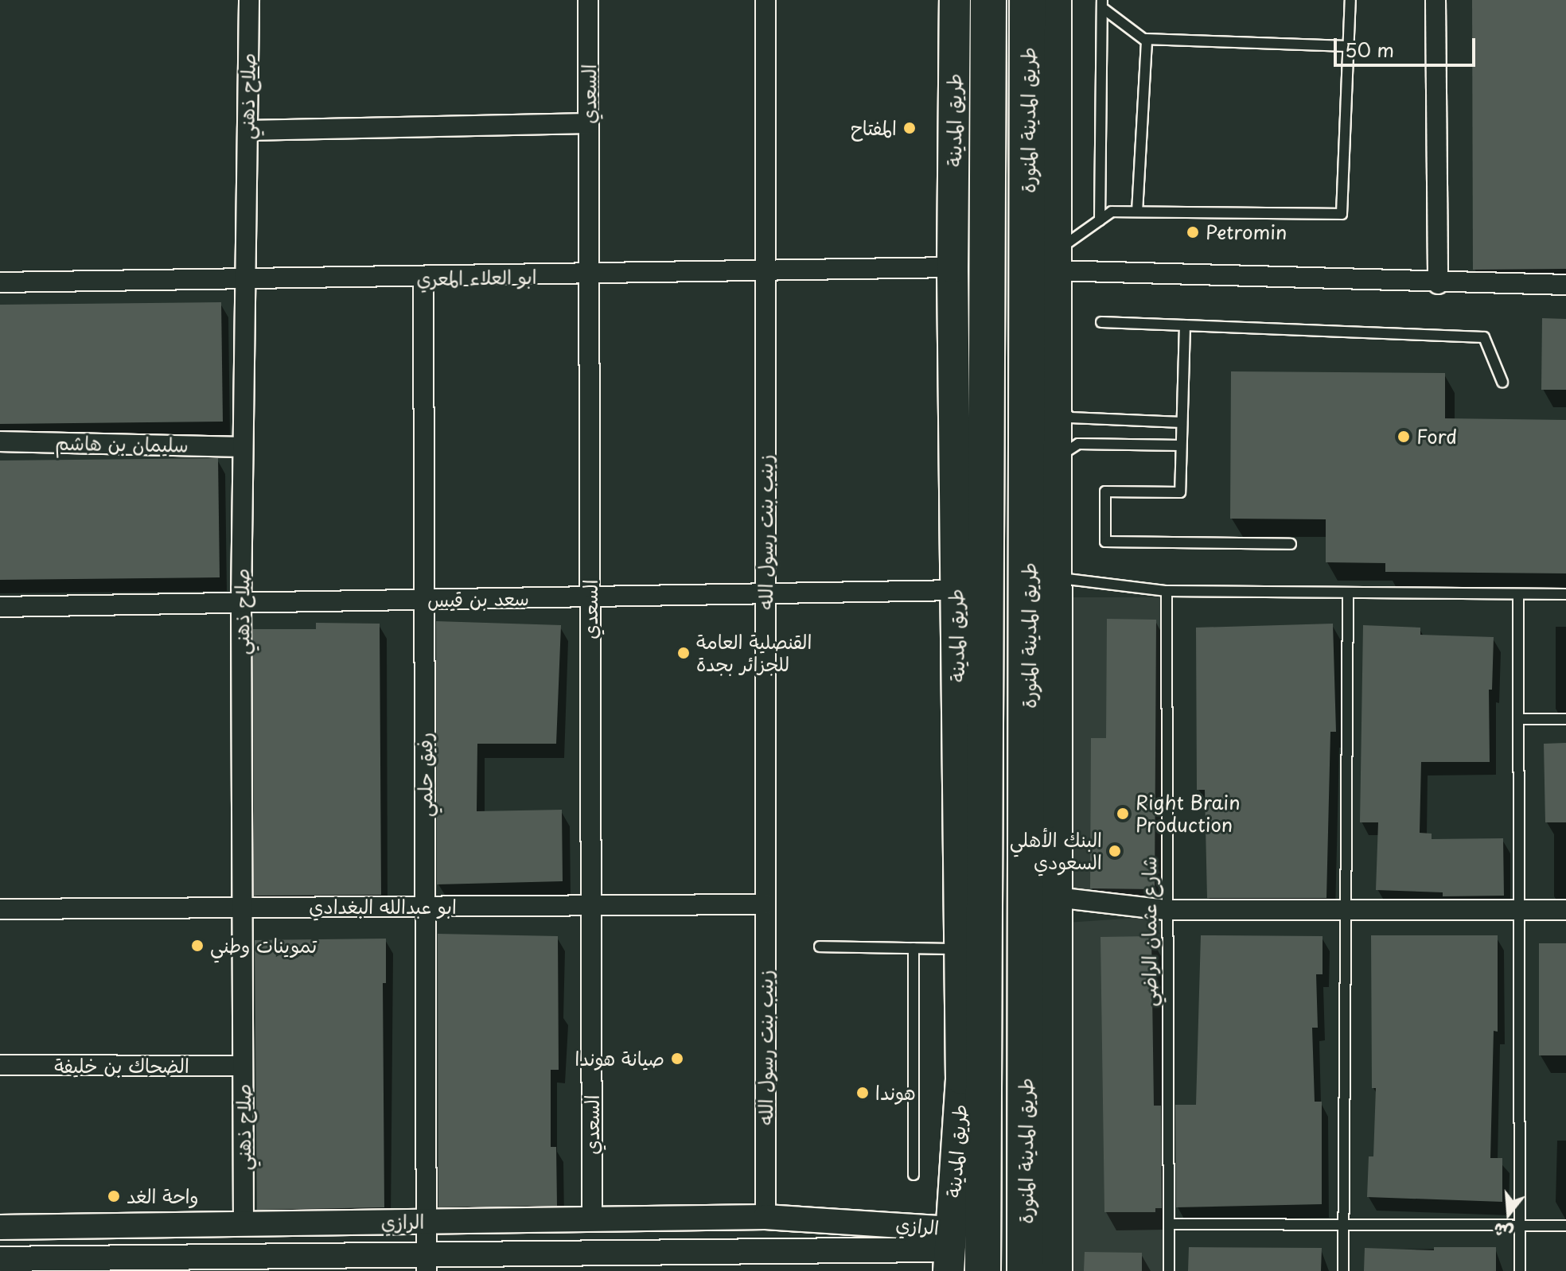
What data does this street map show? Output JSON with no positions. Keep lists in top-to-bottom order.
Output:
{
  "streets": {
    "highway": ["طريق المدينة المنورة"],
    "main road": ["طريق المدينة"],
    "street": [
      "السعدي",
      "صلاح ذهني",
      "ابو العلاء المعري",
      "سليمان بن هاشم",
      "زينب بنت رسول الله",
      "سعد بن قيس",
      "رفيق حلمي",
      "ابو عبدالله البغدادي",
      "الضحاك بن خليفة",
      "الرازي"
    ],
    "lane": ["شارع عثمان الراضي"]
  },
  "crossings": [
    ["السعدي", "ابو العلاء المعري"],
    ["السعدي", "سعد بن قيس"],
    ["السعدي", "ابو عبدالله البغدادي"],
    ["السعدي", "الرازي"],
    ["صلاح ذهني", "ابو العلاء المعري"],
    ["صلاح ذهني", "سليمان بن هاشم"],
    ["صلاح ذهني", "سعد بن قيس"],
    ["صلاح ذهني", "ابو عبدالله البغدادي"],
    ["صلاح ذهني", "الضحاك بن خليفة"],
    ["صلاح ذهني", "الرازي"],
    ["طريق المدينة", "ابو العلاء المعري"],
    ["طريق المدينة", "سعد بن قيس"],
    ["طريق المدينة", "الرازي"],
    ["ابو العلاء المعري", "زينب بنت رسول الله"],
    ["ابو العلاء المعري", "رفيق حلمي"],
    ["زينب بنت رسول الله", "سعد بن قيس"],
    ["زينب بنت رسول الله", "ابو عبدالله البغدادي"],
    ["زينب بنت رسول الله", "الرازي"],
    ["سعد بن قيس", "رفيق حلمي"],
    ["رفيق حلمي", "ابو عبدالله البغدادي"],
    ["رفيق حلمي", "الرازي"]
  ],
  "places": [
    "المفتاح",
    "Petromin",
    "Ford",
    "القنصلية العامة للجزائر بجدة",
    "Right Brain Production",
    "البنك الأهلي السعودي",
    "تموينات وطني",
    "صيانة هوندا",
    "هوندا",
    "واحة الغد"
  ],
  "scale_bar": "50 m",
  "north": "bottom"
}
